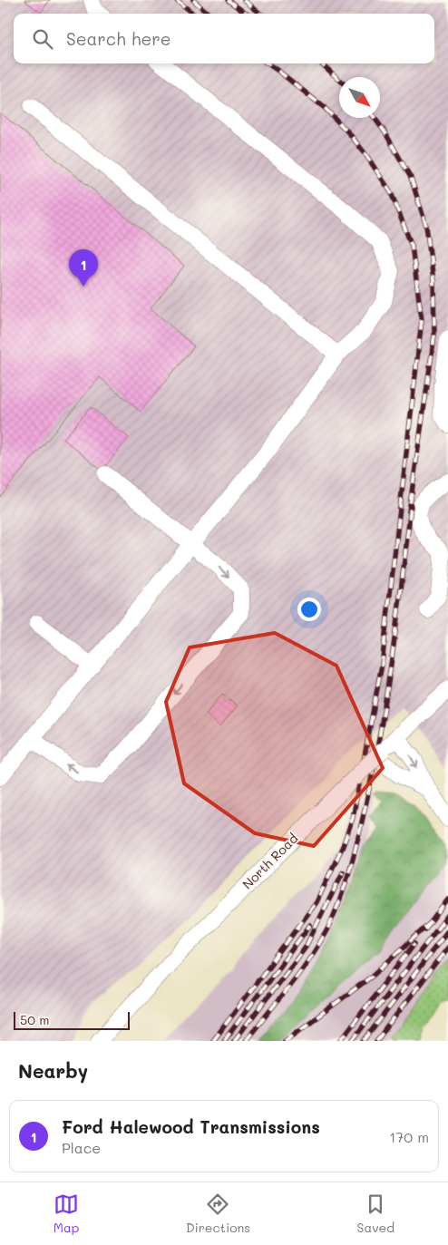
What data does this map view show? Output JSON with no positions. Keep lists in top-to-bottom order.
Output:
{
  "streets": {
    "street": ["North Road"]
  },
  "scale_bar": "50 m",
  "north": "bottom right",
  "page": {
    "search": "Search here",
    "pins": "1",
    "scale": "50 m",
    "heading": "Nearby",
    "list": [
      {
        "mark": "1",
        "name": "Ford Halewood Transmissions",
        "note": "Place",
        "value": "170 m"
      }
    ],
    "nav": ["Map", "Directions", "Saved"]
  }
}
